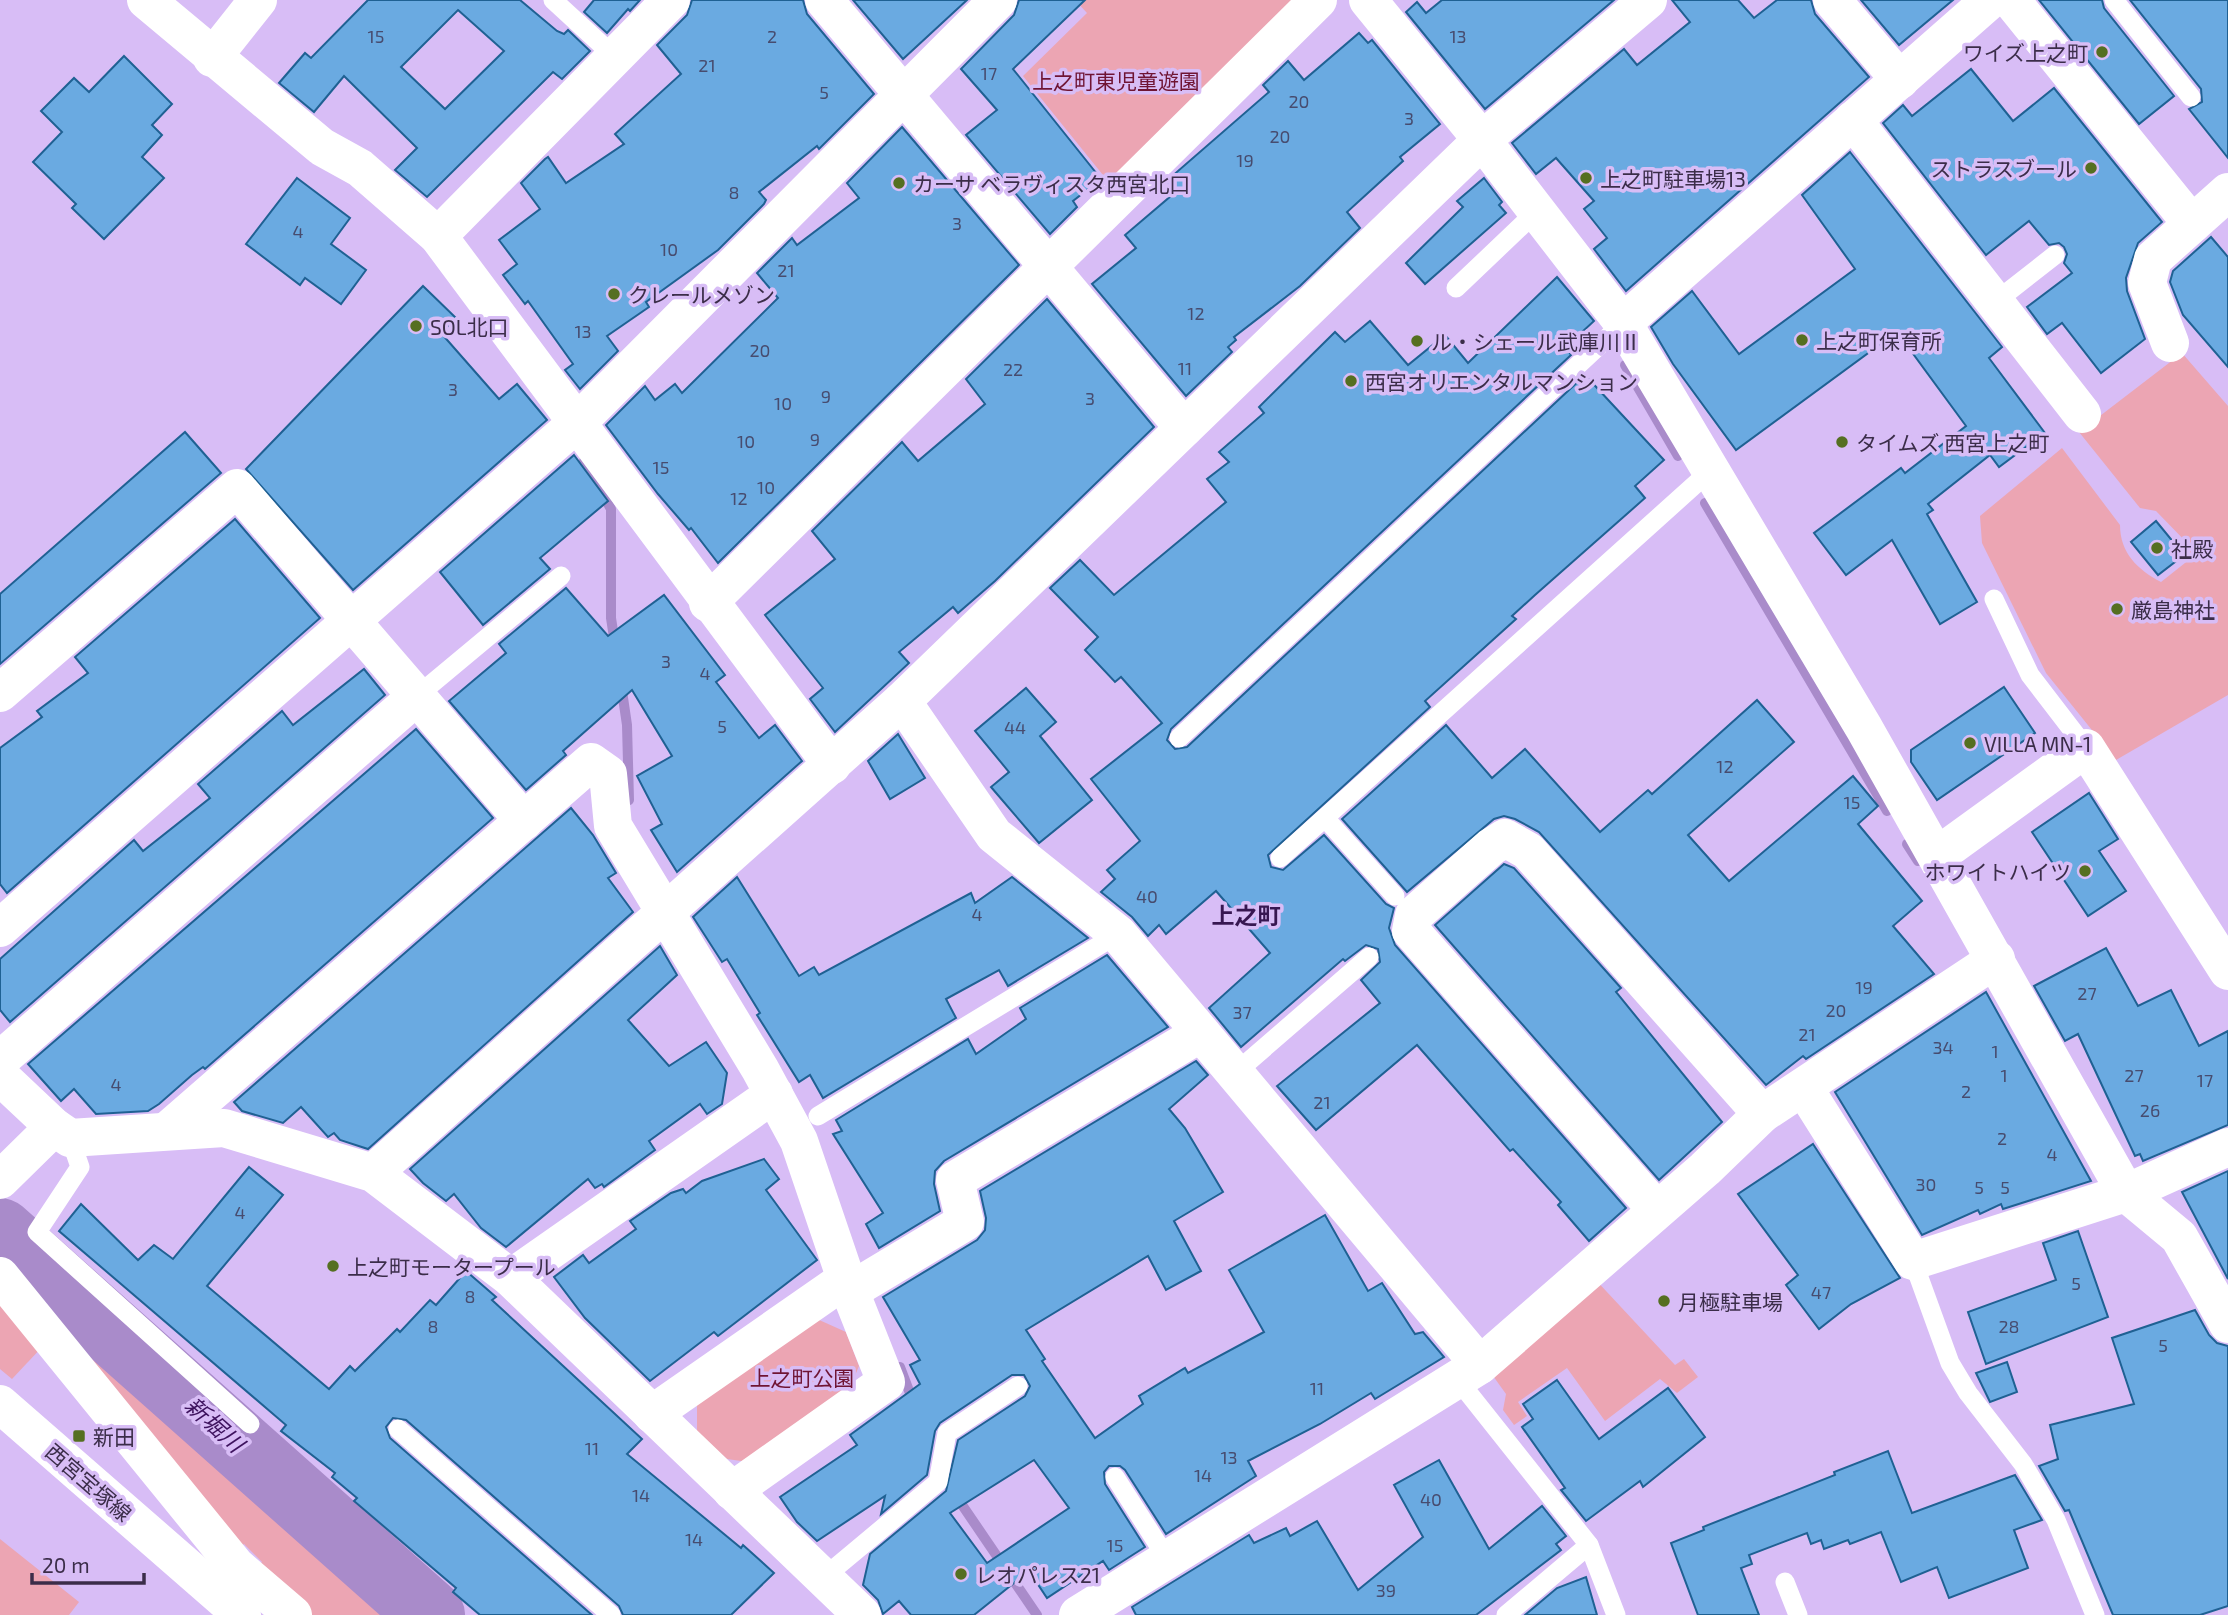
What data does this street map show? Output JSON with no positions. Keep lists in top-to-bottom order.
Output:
{
  "streets": {
    "street": ["西宮宝塚線"]
  },
  "districts": ["上之町"],
  "water": ["新堀川"],
  "parks": ["上之町東児童遊園", "上之町公園"],
  "places": {
    "other": [
      "ワイズ上之町",
      "ストラスブール",
      "上之町駐車場13",
      "カーサ ベラヴィスタ西宮北口",
      "クレールメゾン",
      "SOL北口",
      "上之町保育所",
      "ル・シェール武庫川Ⅱ",
      "西宮オリエンタルマンション",
      "タイムズ 西宮上之町",
      "社殿",
      "厳島神社",
      "VILLA MN-1",
      "ホワイトハイツ",
      "上之町モータープール",
      "月極駐車場",
      "レオパレス21"
    ],
    "transit": ["新田"]
  },
  "house_numbers": [
    "15",
    "2",
    "13",
    "21",
    "17",
    "5",
    "20",
    "3",
    "20",
    "19",
    "8",
    "3",
    "4",
    "10",
    "21",
    "12",
    "13",
    "20",
    "11",
    "22",
    "3",
    "9",
    "3",
    "10",
    "9",
    "10",
    "15",
    "10",
    "12",
    "3",
    "4",
    "5",
    "44",
    "12",
    "15",
    "40",
    "4",
    "19",
    "27",
    "20",
    "37",
    "21",
    "34",
    "1",
    "1",
    "27",
    "17",
    "4",
    "2",
    "21",
    "26",
    "2",
    "4",
    "30",
    "5",
    "5",
    "4",
    "5",
    "47",
    "8",
    "8",
    "28",
    "5",
    "11",
    "11",
    "13",
    "14",
    "14",
    "40",
    "14",
    "15",
    "39"
  ],
  "scale_bar": "20 m"
}
